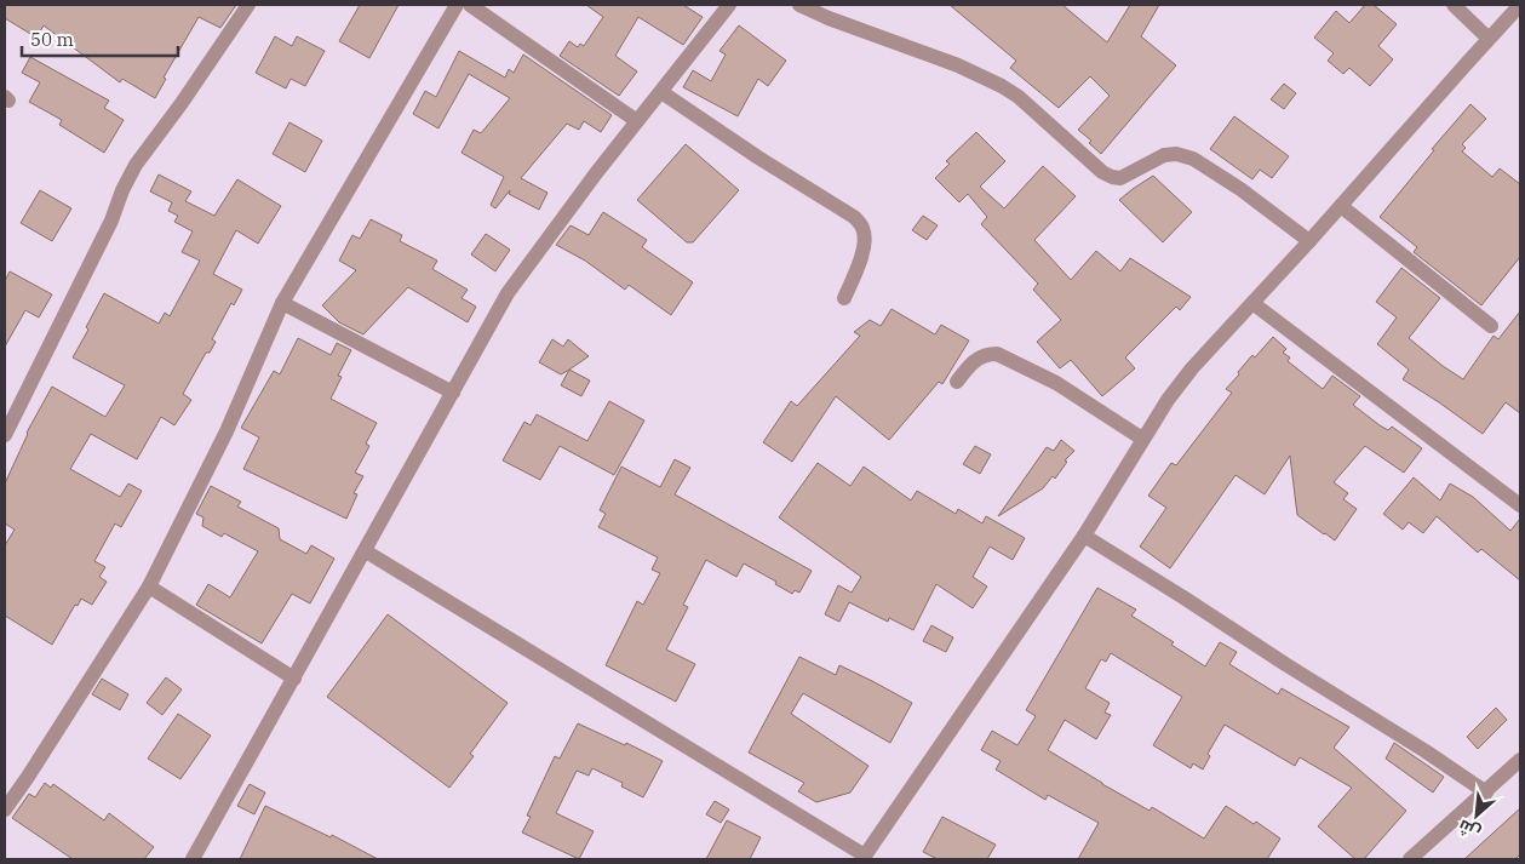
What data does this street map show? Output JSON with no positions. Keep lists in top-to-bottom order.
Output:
{
  "scale_bar": "50 m",
  "north": "bottom left"
}
